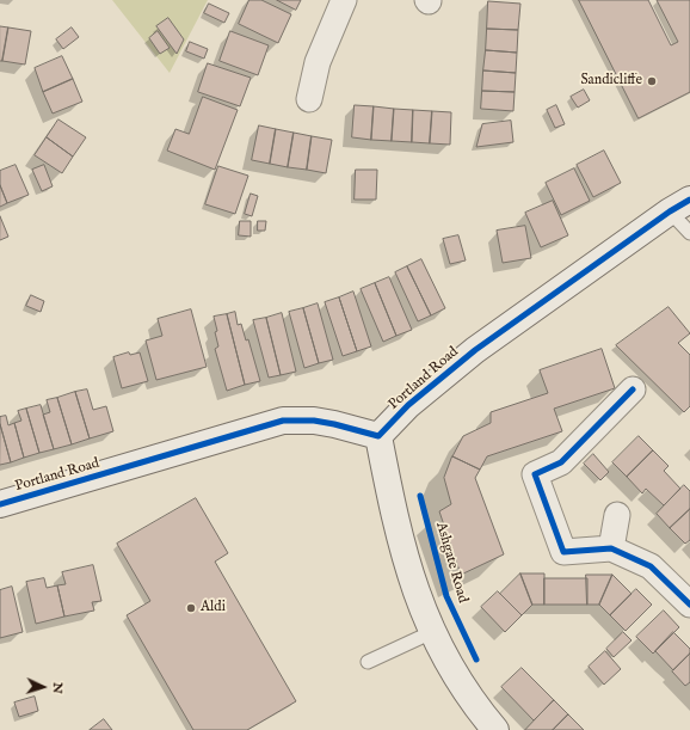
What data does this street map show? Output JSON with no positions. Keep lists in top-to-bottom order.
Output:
{
  "streets": {
    "street": ["Portland Road"],
    "cycle path": ["Ashgate Road"]
  },
  "places": ["Sandicliffe", "Aldi"],
  "north": "right"
}
